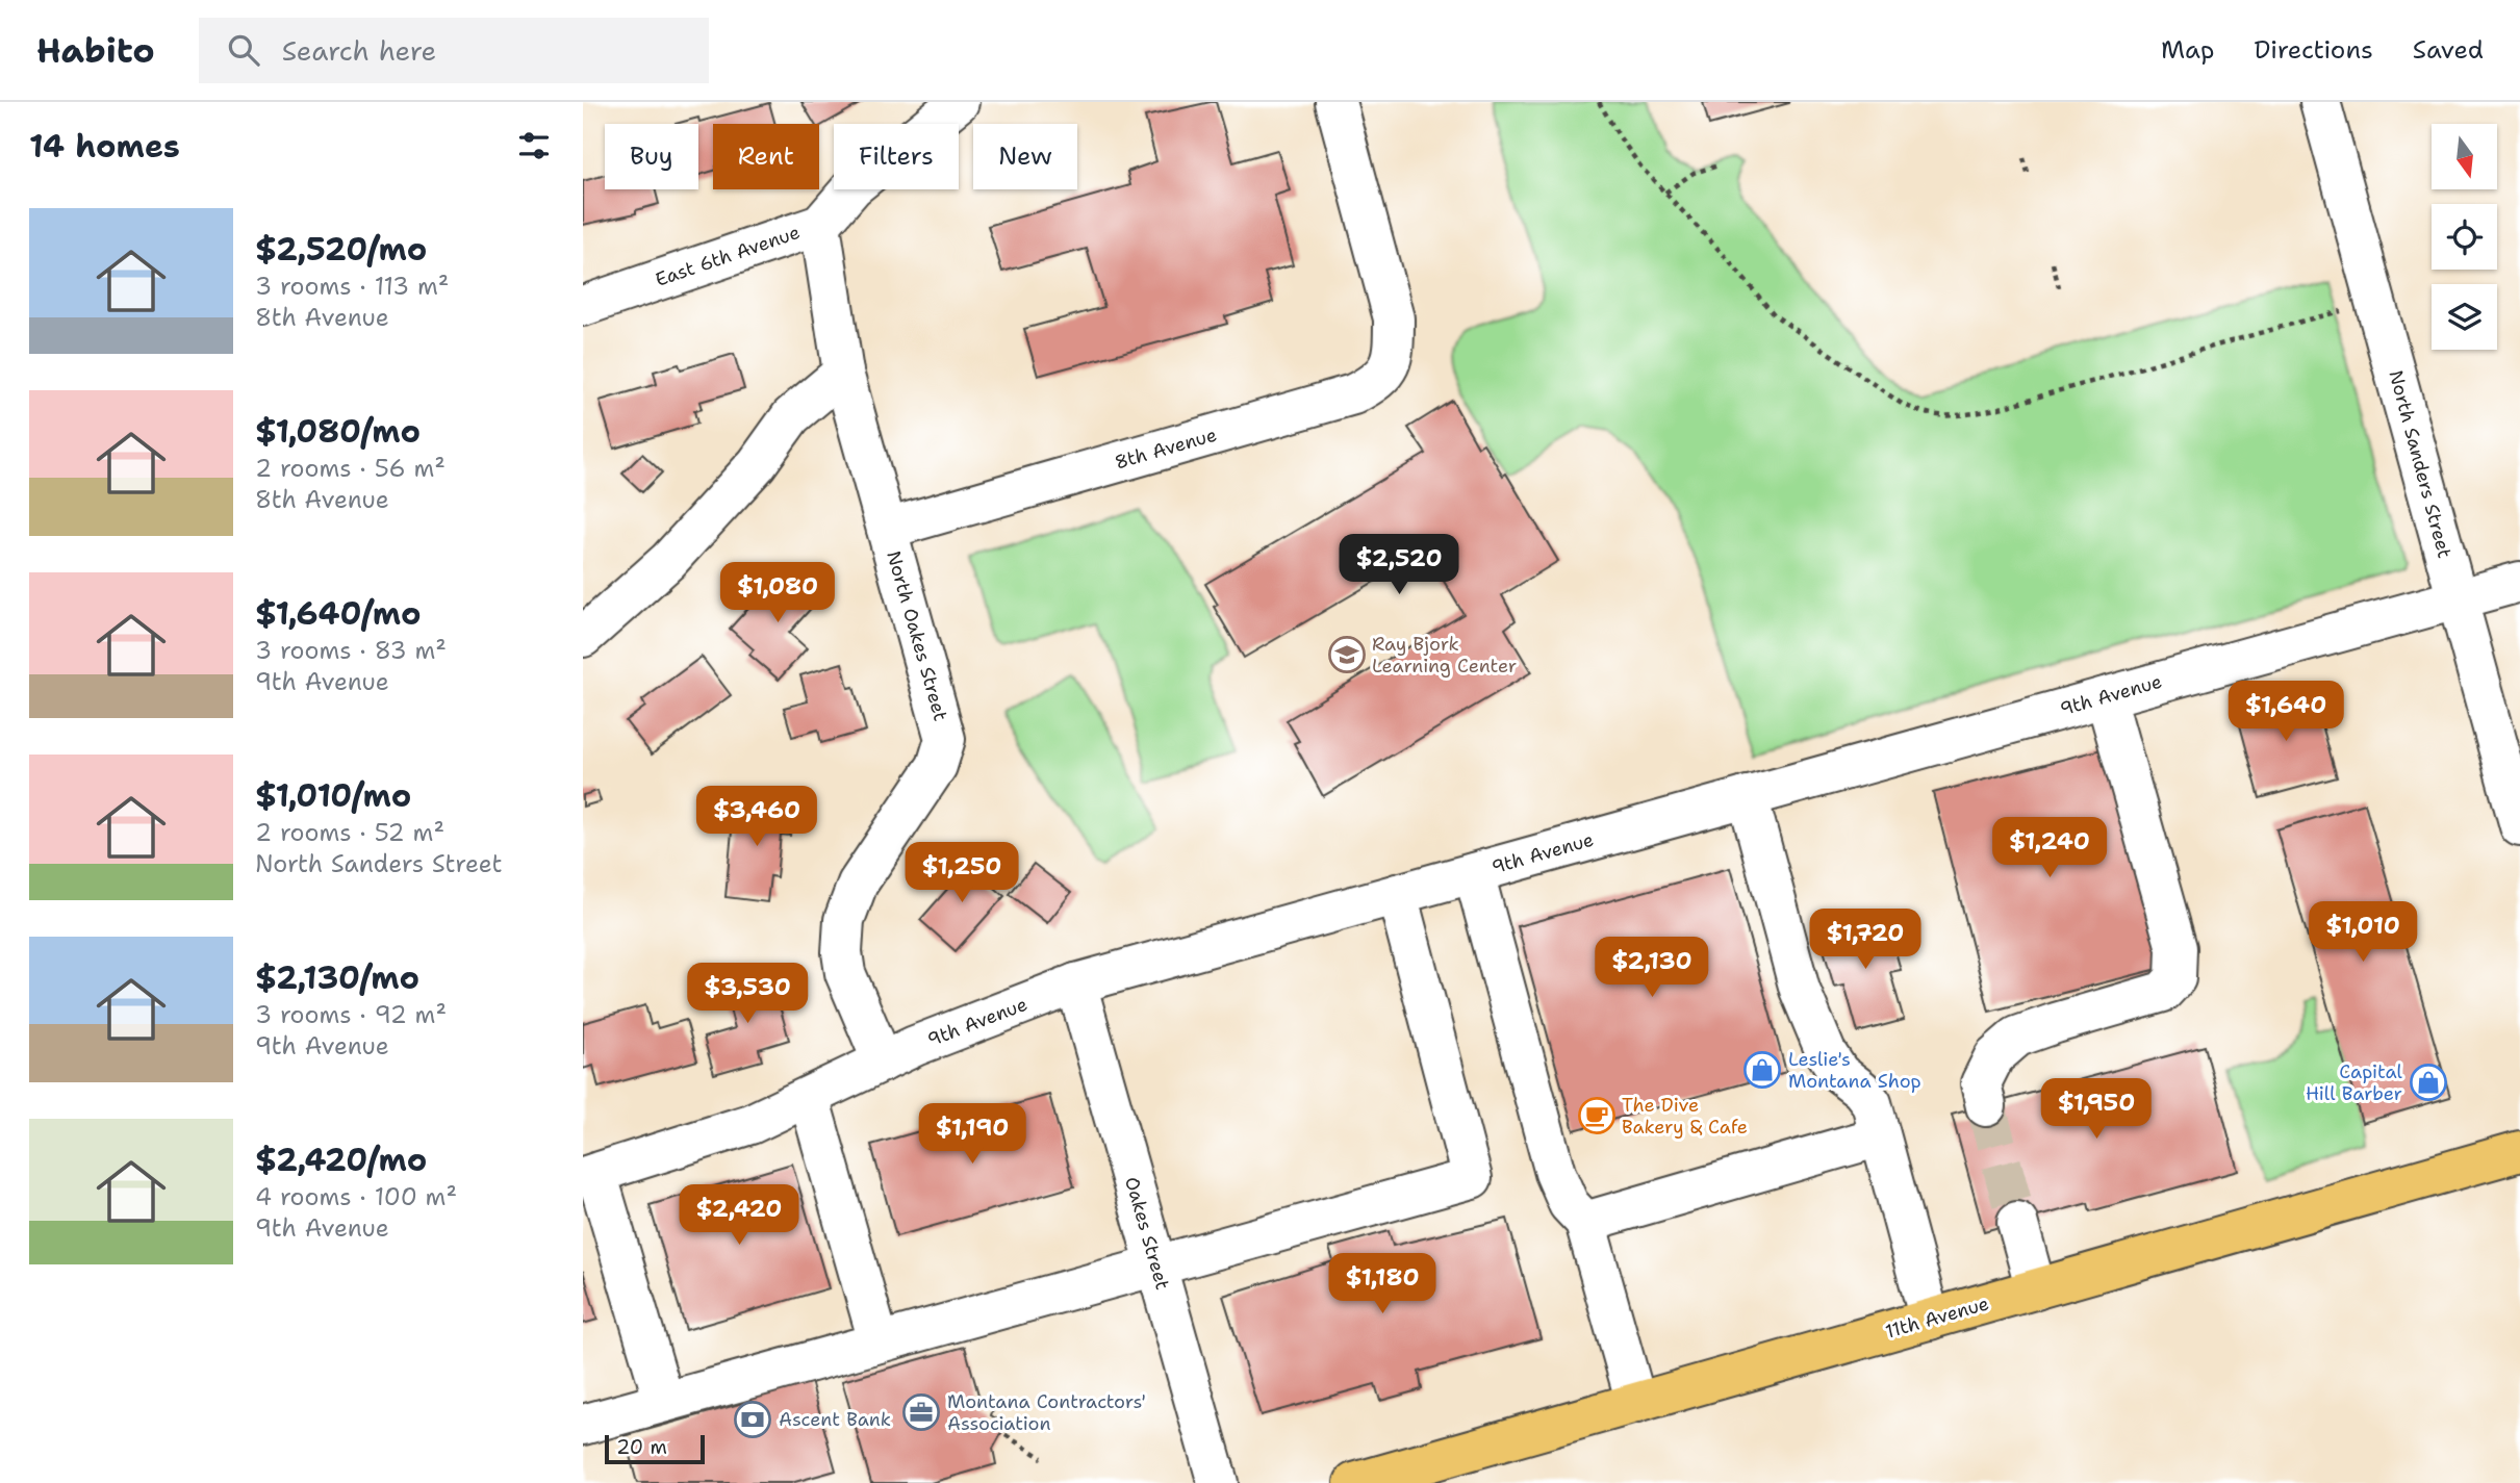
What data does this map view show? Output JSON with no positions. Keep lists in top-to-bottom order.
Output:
{
  "streets": {
    "highway": ["11th Avenue"],
    "street": [
      "East 6th Avenue",
      "8th Avenue",
      "North Sanders Street",
      "North Oakes Street",
      "9th Avenue",
      "Oakes Street"
    ]
  },
  "crossings": [
    ["East 6th Avenue", "North Oakes Street"],
    ["8th Avenue", "North Oakes Street"],
    ["North Sanders Street", "9th Avenue"],
    ["North Oakes Street", "9th Avenue"],
    ["9th Avenue", "Oakes Street"]
  ],
  "places": {
    "school or university": ["Ray Bjork Learning Center"],
    "shop": ["Leslie's Montana Shop", "Capital Hill Barber"],
    "cafe": ["The Dive Bakery & Cafe"],
    "office": ["Montana Contractors' Association"],
    "bank": ["Ascent Bank"]
  },
  "scale_bar": "20 m",
  "north": "bottom",
  "page": {
    "header": "Habito",
    "search": "Search here",
    "nav": ["Map", "Directions", "Saved"],
    "heading": "14 homes",
    "chip": [
      "Buy",
      "Rent",
      "Filters",
      "New"
    ],
    "list": [
      {
        "name": "$2,520/mo",
        "note": "3 rooms · 113 m² · 8th Avenue"
      },
      {
        "name": "$1,080/mo",
        "note": "2 rooms · 56 m² · 8th Avenue"
      },
      {
        "name": "$1,640/mo",
        "note": "3 rooms · 83 m² · 9th Avenue"
      },
      {
        "name": "$1,010/mo",
        "note": "2 rooms · 52 m² · North Sanders Street"
      },
      {
        "name": "$2,130/mo",
        "note": "3 rooms · 92 m² · 9th Avenue"
      },
      {
        "name": "$2,420/mo",
        "note": "4 rooms · 100 m² · 9th Avenue"
      }
    ],
    "price": [
      "$2,520",
      "$1,080",
      "$1,640",
      "$3,460",
      "$1,240",
      "$1,250",
      "$1,010",
      "$1,720",
      "$2,130",
      "$3,530",
      "$1,950",
      "$1,190",
      "$2,420",
      "$1,180"
    ],
    "scale": "20 m"
  }
}
